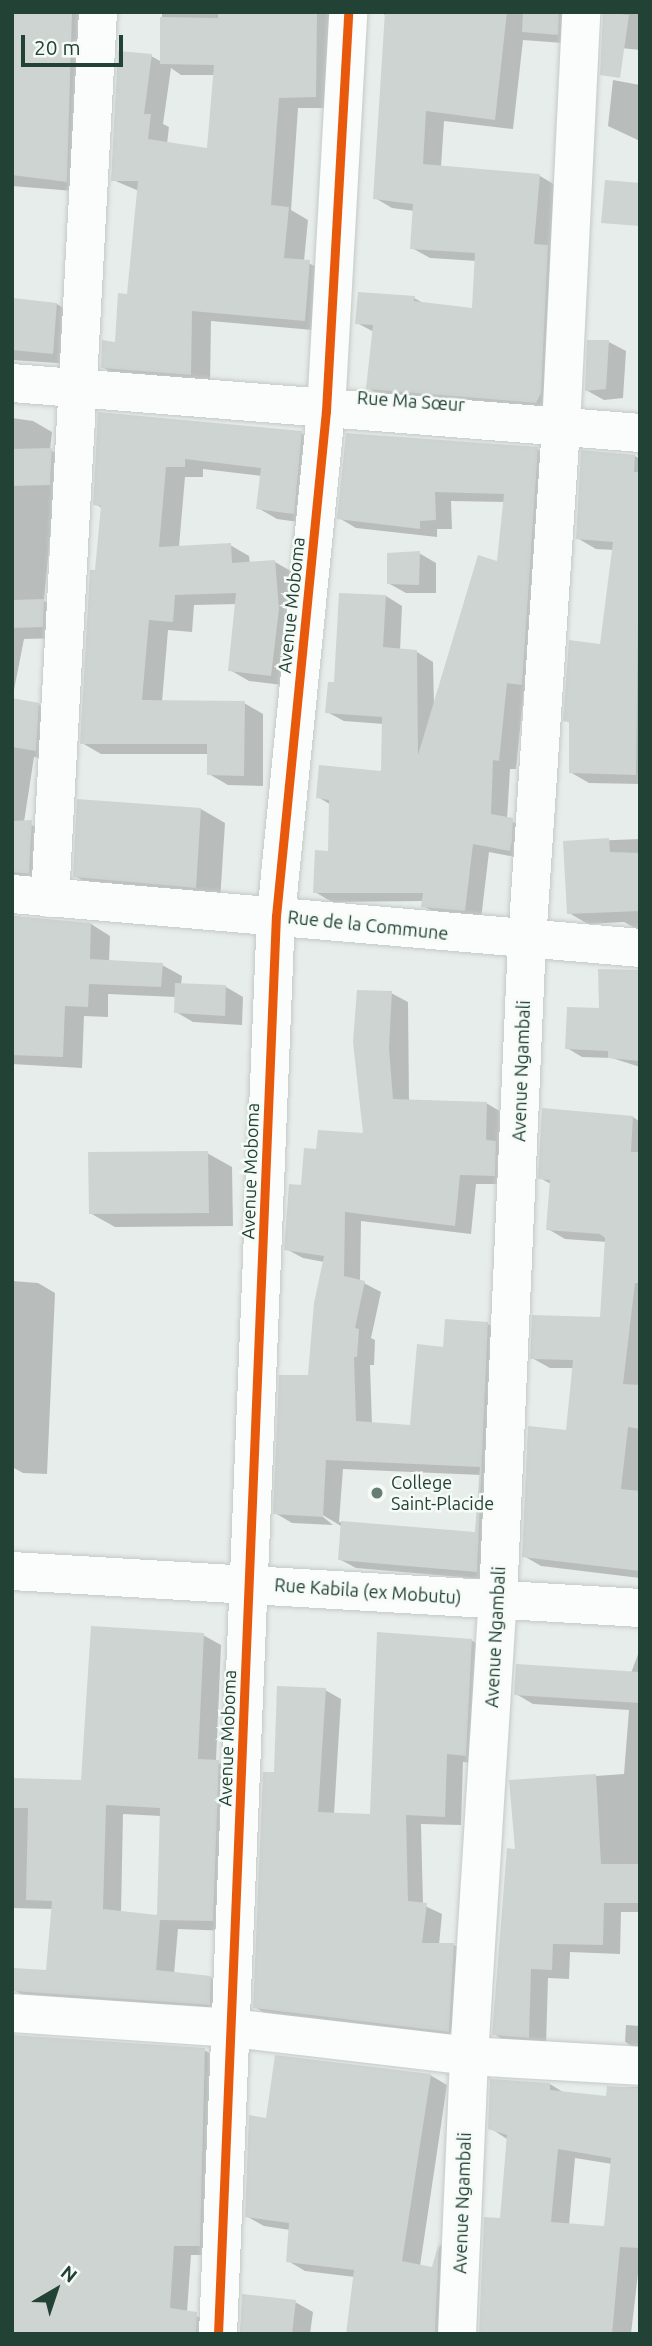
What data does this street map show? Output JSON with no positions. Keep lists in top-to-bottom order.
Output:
{
  "streets": {
    "street": [
      "Rue Ma Sœur",
      "Avenue Moboma",
      "Rue de la Commune",
      "Avenue Ngambali",
      "Rue Kabila (ex Mobutu)"
    ]
  },
  "crossings": [
    ["Rue Ma Sœur", "Avenue Moboma"],
    ["Rue Ma Sœur", "Avenue Ngambali"],
    ["Avenue Moboma", "Rue de la Commune"],
    ["Avenue Moboma", "Rue Kabila (ex Mobutu)"],
    ["Rue de la Commune", "Avenue Ngambali"],
    ["Avenue Ngambali", "Rue Kabila (ex Mobutu)"]
  ],
  "places": ["College Saint-Placide"],
  "scale_bar": "20 m",
  "north": "top right"
}
